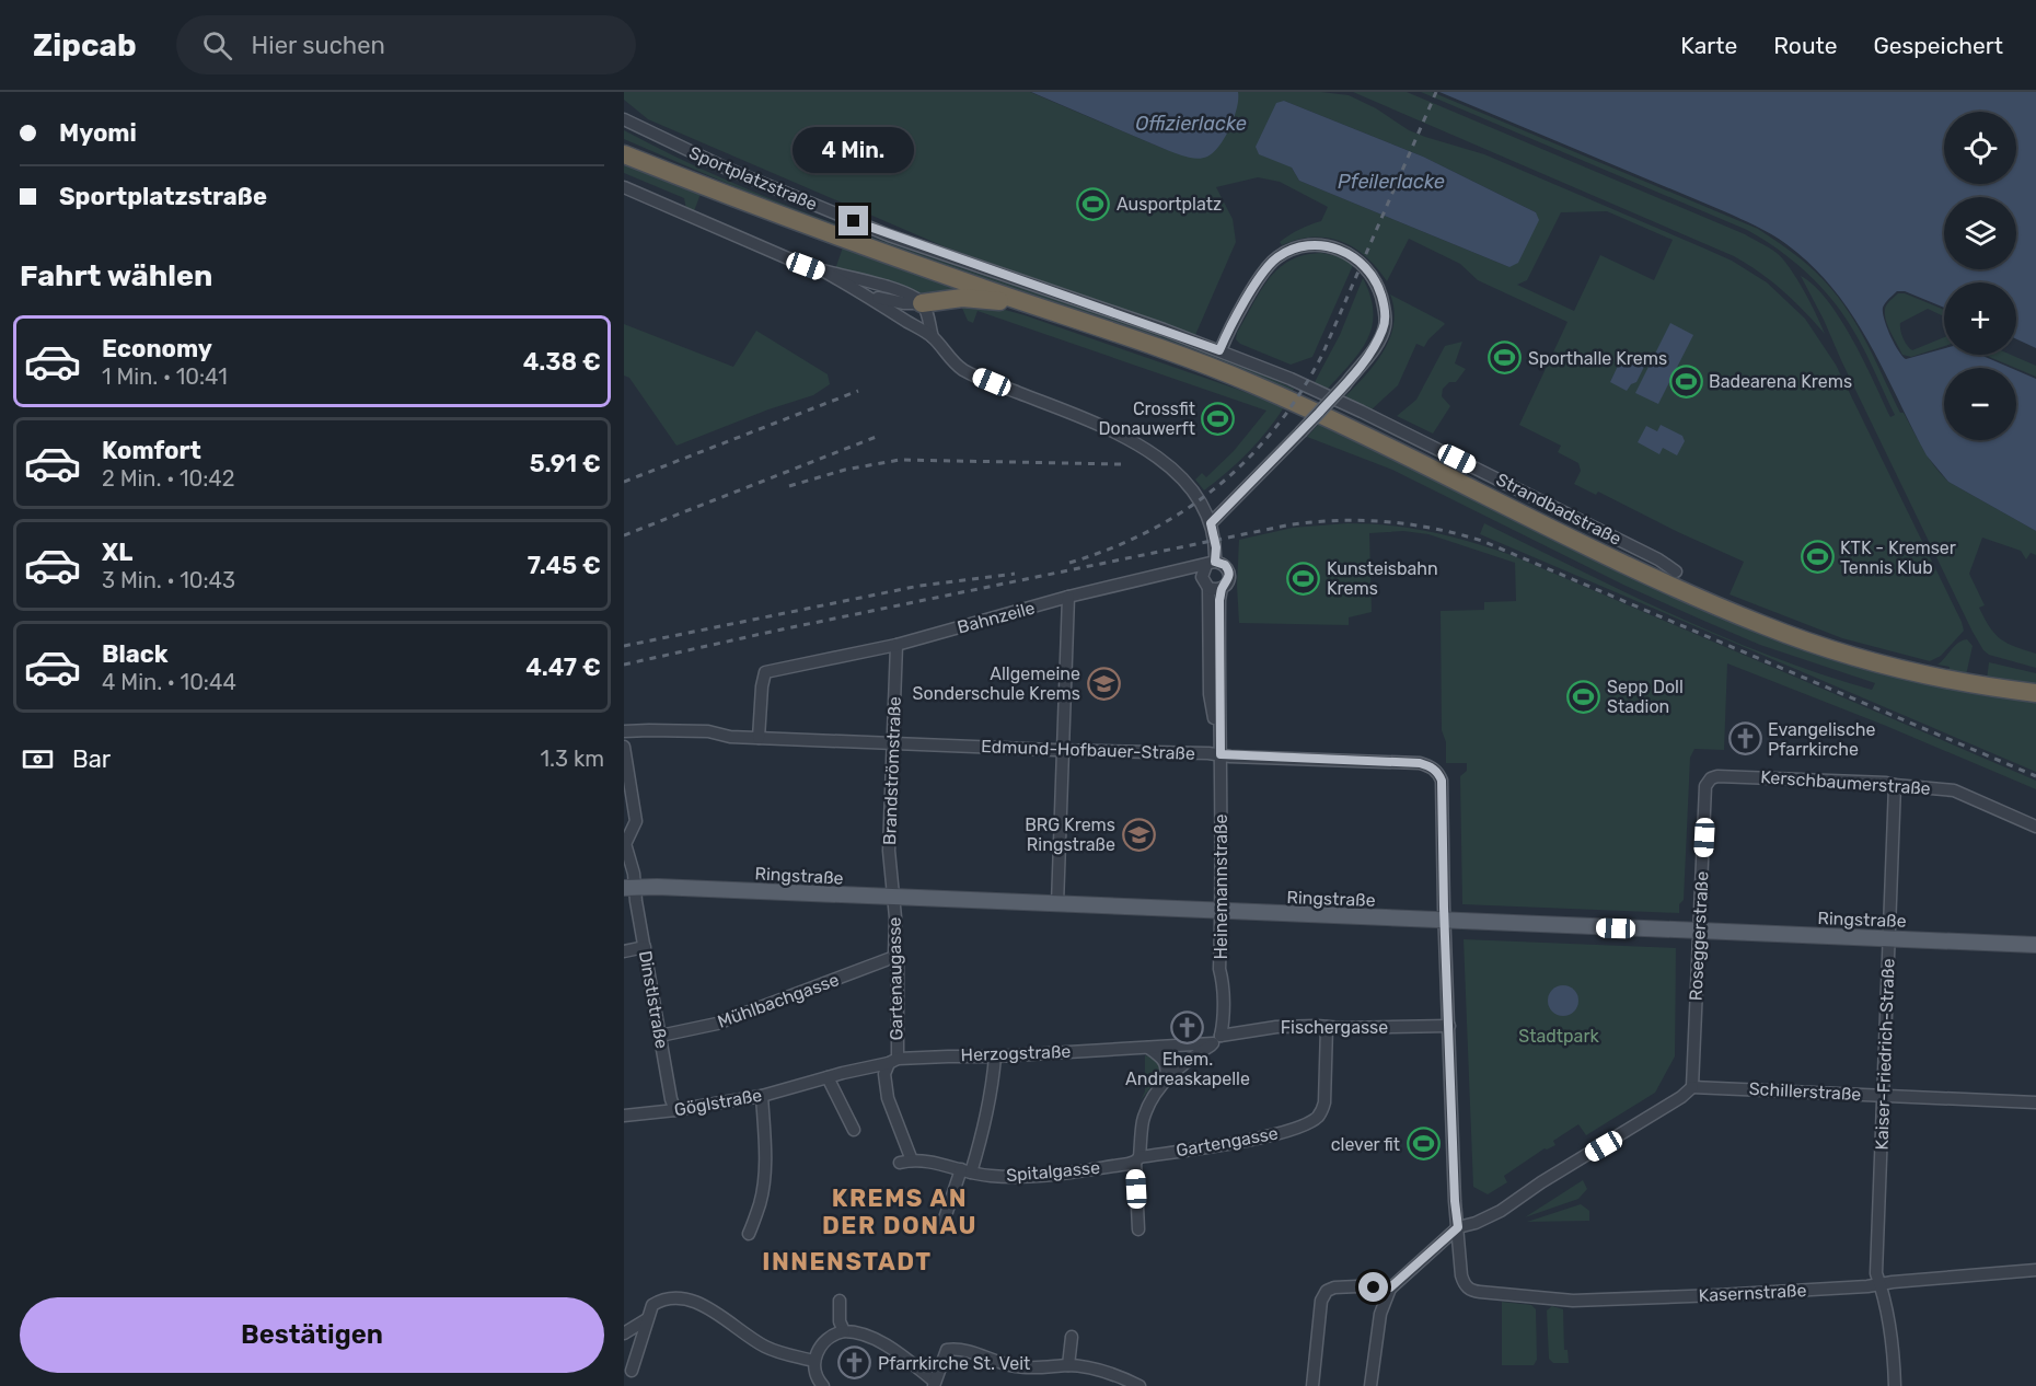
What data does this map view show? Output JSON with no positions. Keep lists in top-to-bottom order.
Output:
{
  "streets": {
    "main road": ["Ringstraße"],
    "street": [
      "Sportplatzstraße",
      "Strandbadstraße",
      "Bahnzeile",
      "Edmund-Hofbauer-Straße",
      "Brandströmstraße",
      "Kerschbaumerstraße",
      "Heinemannstraße",
      "Roseggerstraße",
      "Gartenaugasse",
      "Dinstlstraße",
      "Mühlbachgasse",
      "Fischergasse",
      "Herzogstraße",
      "Kaiser-Friedrich-Straße",
      "Schillerstraße",
      "Göglstraße",
      "Gartengasse",
      "Spitalgasse",
      "Kasernstraße"
    ]
  },
  "crossings": [
    ["Sportplatzstraße", "Strandbadstraße"],
    ["Bahnzeile", "Edmund-Hofbauer-Straße"],
    ["Bahnzeile", "Brandströmstraße"],
    ["Bahnzeile", "Heinemannstraße"],
    ["Edmund-Hofbauer-Straße", "Brandströmstraße"],
    ["Edmund-Hofbauer-Straße", "Ringstraße"],
    ["Edmund-Hofbauer-Straße", "Heinemannstraße"],
    ["Brandströmstraße", "Ringstraße"],
    ["Brandströmstraße", "Gartenaugasse"],
    ["Kerschbaumerstraße", "Roseggerstraße"],
    ["Kerschbaumerstraße", "Kaiser-Friedrich-Straße"],
    ["Ringstraße", "Heinemannstraße"],
    ["Ringstraße", "Roseggerstraße"],
    ["Ringstraße", "Gartenaugasse"],
    ["Ringstraße", "Dinstlstraße"],
    ["Ringstraße", "Kaiser-Friedrich-Straße"],
    ["Heinemannstraße", "Fischergasse"],
    ["Roseggerstraße", "Schillerstraße"],
    ["Gartenaugasse", "Mühlbachgasse"],
    ["Gartenaugasse", "Herzogstraße"],
    ["Gartenaugasse", "Spitalgasse"],
    ["Dinstlstraße", "Mühlbachgasse"],
    ["Dinstlstraße", "Göglstraße"],
    ["Fischergasse", "Herzogstraße"],
    ["Fischergasse", "Gartengasse"],
    ["Herzogstraße", "Göglstraße"],
    ["Kaiser-Friedrich-Straße", "Schillerstraße"],
    ["Kaiser-Friedrich-Straße", "Kasernstraße"],
    ["Gartengasse", "Spitalgasse"]
  ],
  "districts": ["KREMS AN DER DONAU", "INNENSTADT"],
  "water": ["Offizierlacke", "Pfeilerlacke"],
  "parks": ["Stadtpark"],
  "places": {
    "sports": [
      "Ausportplatz",
      "Sporthalle Krems",
      "Badearena Krems",
      "Crossfit Donauwerft",
      "KTK - Kremser Tennis Klub",
      "Kunsteisbahn Krems",
      "Sepp Doll Stadion",
      "clever fit"
    ],
    "school or university": ["Allgemeine Sonderschule Krems", "BRG Krems Ringstraße"],
    "church": ["Evangelische Pfarrkirche", "Ehem. Andreaskapelle", "Pfarrkirche St. Veit"]
  },
  "page": {
    "header": "Zipcab",
    "search": "Hier suchen",
    "nav": ["Karte", "Route", "Gespeichert"],
    "banner": ["Myomi", "Sportplatzstraße"],
    "map_buttons": ["+", "−"],
    "bubble": "4 Min.",
    "heading": "Fahrt wählen",
    "list": [
      {
        "name": "Economy",
        "note": "1 Min. · 10:41",
        "value": "4.38 €"
      },
      {
        "name": "Komfort",
        "note": "2 Min. · 10:42",
        "value": "5.91 €"
      },
      {
        "name": "XL",
        "note": "3 Min. · 10:43",
        "value": "7.45 €"
      },
      {
        "name": "Black",
        "note": "4 Min. · 10:44",
        "value": "4.47 €"
      }
    ],
    "pay": ["Bar", "1.3 km"],
    "buttons": "Bestätigen"
  }
}
